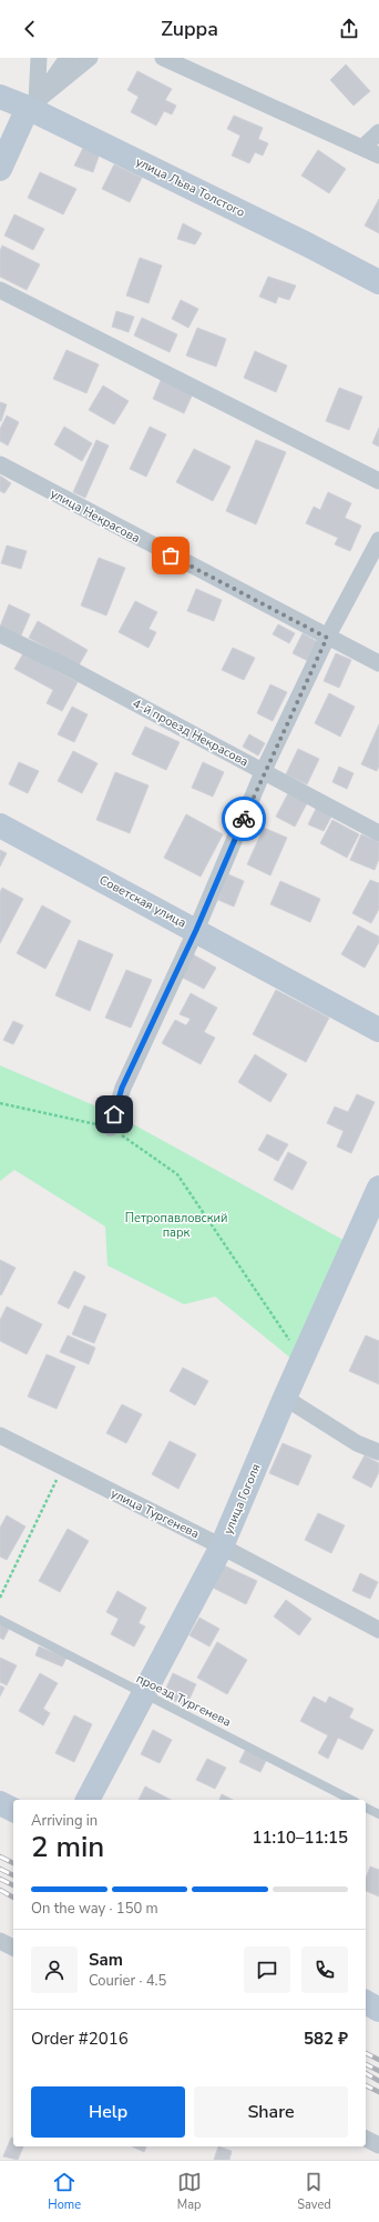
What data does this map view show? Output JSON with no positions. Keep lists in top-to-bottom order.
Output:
{
  "streets": {
    "street": [
      "улица Льва Толстого",
      "улица Некрасова",
      "4-й проезд Некрасова",
      "Советская улица",
      "улица Гоголя",
      "улица Тургенева"
    ],
    "lane": ["проезд Тургенева"]
  },
  "crossings": [
    ["улица Гоголя", "улица Тургенева"],
    ["улица Гоголя", "проезд Тургенева"]
  ],
  "parks": ["Петропавловский парк"],
  "page": {
    "header": "Zuppa",
    "heading": ["2 min", "Arriving in", "11:10–11:15"],
    "panel": [
      "Sam",
      "Courier · 4.5",
      "Order #2016",
      "582 ₽"
    ],
    "bar": "On the way · 150 m",
    "buttons": ["Help", "Share"],
    "tabs": ["Home", "Map", "Saved"]
  }
}
